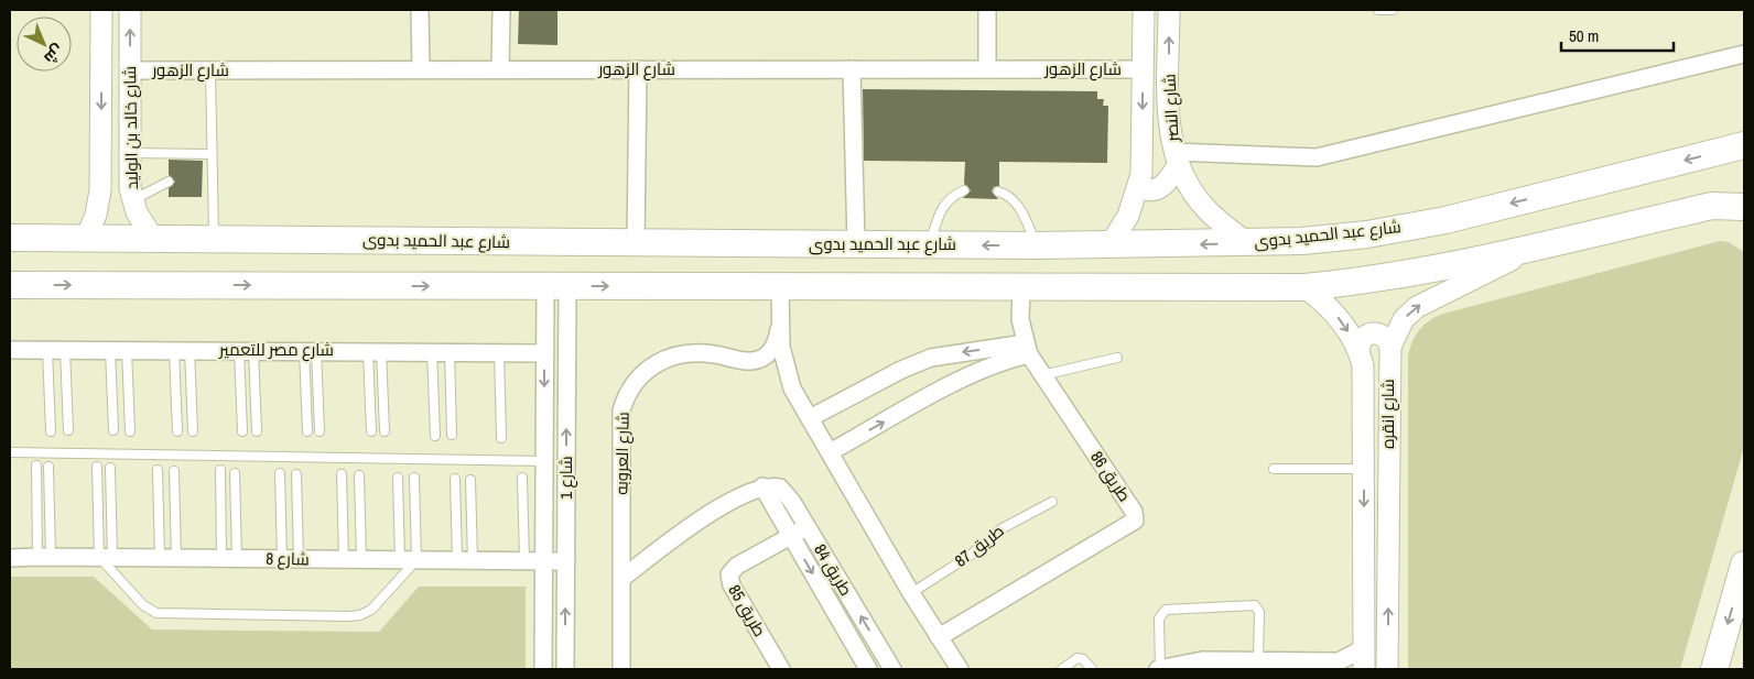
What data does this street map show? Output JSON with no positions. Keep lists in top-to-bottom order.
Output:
{
  "streets": {
    "main road": ["شارع عبد الحميد بدوى"],
    "street": [
      "شارع الزهور",
      "شارع النصر",
      "شارع خالد بن الوليد",
      "شارع مصر للتعمير",
      "شارع انقره",
      "شارع العروبه",
      "طريق 86",
      "شارع 1",
      "شارع 8",
      "طريق 84",
      "طريق 85"
    ],
    "lane": ["طريق 87"]
  },
  "crossings": [
    ["شارع الزهور", "شارع النصر"],
    ["شارع الزهور", "شارع خالد بن الوليد"],
    ["شارع النصر", "شارع عبد الحميد بدوى"],
    ["شارع خالد بن الوليد", "شارع عبد الحميد بدوى"],
    ["شارع مصر للتعمير", "شارع 1"],
    ["شارع 1", "شارع 8"],
    ["طريق 84", "طريق 85"]
  ],
  "scale_bar": "50 m",
  "north": "bottom right"
}
